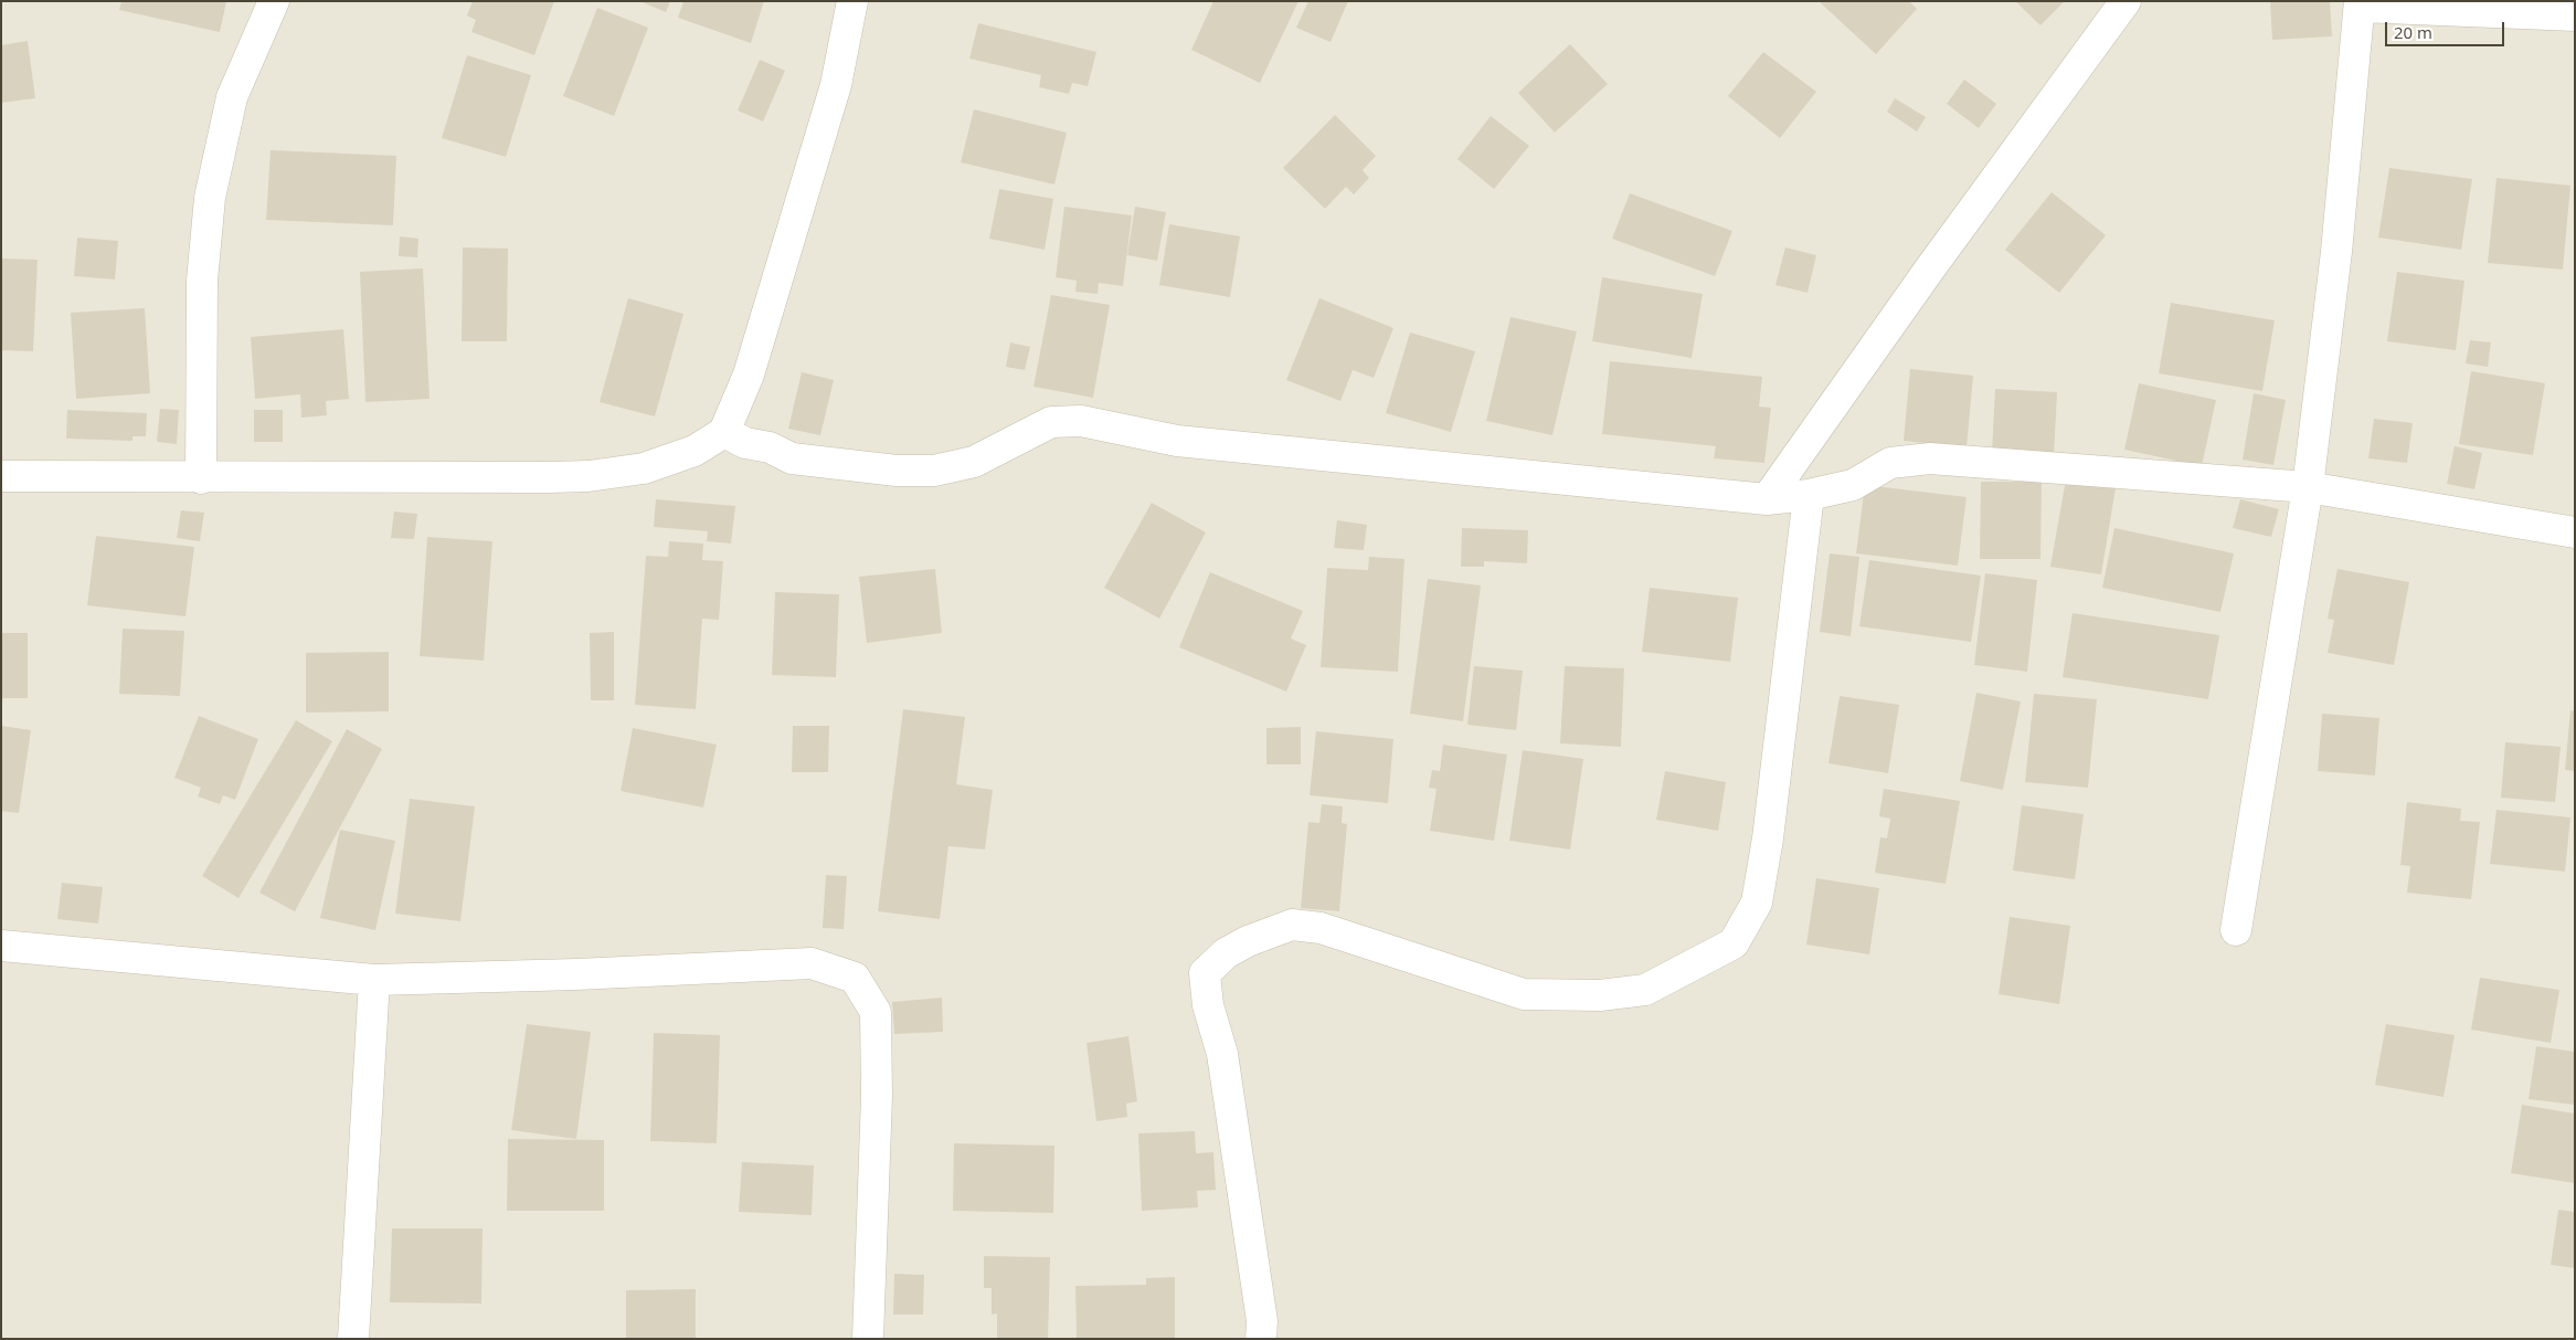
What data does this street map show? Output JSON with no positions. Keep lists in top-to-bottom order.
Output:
{
  "scale_bar": "20 m"
}
